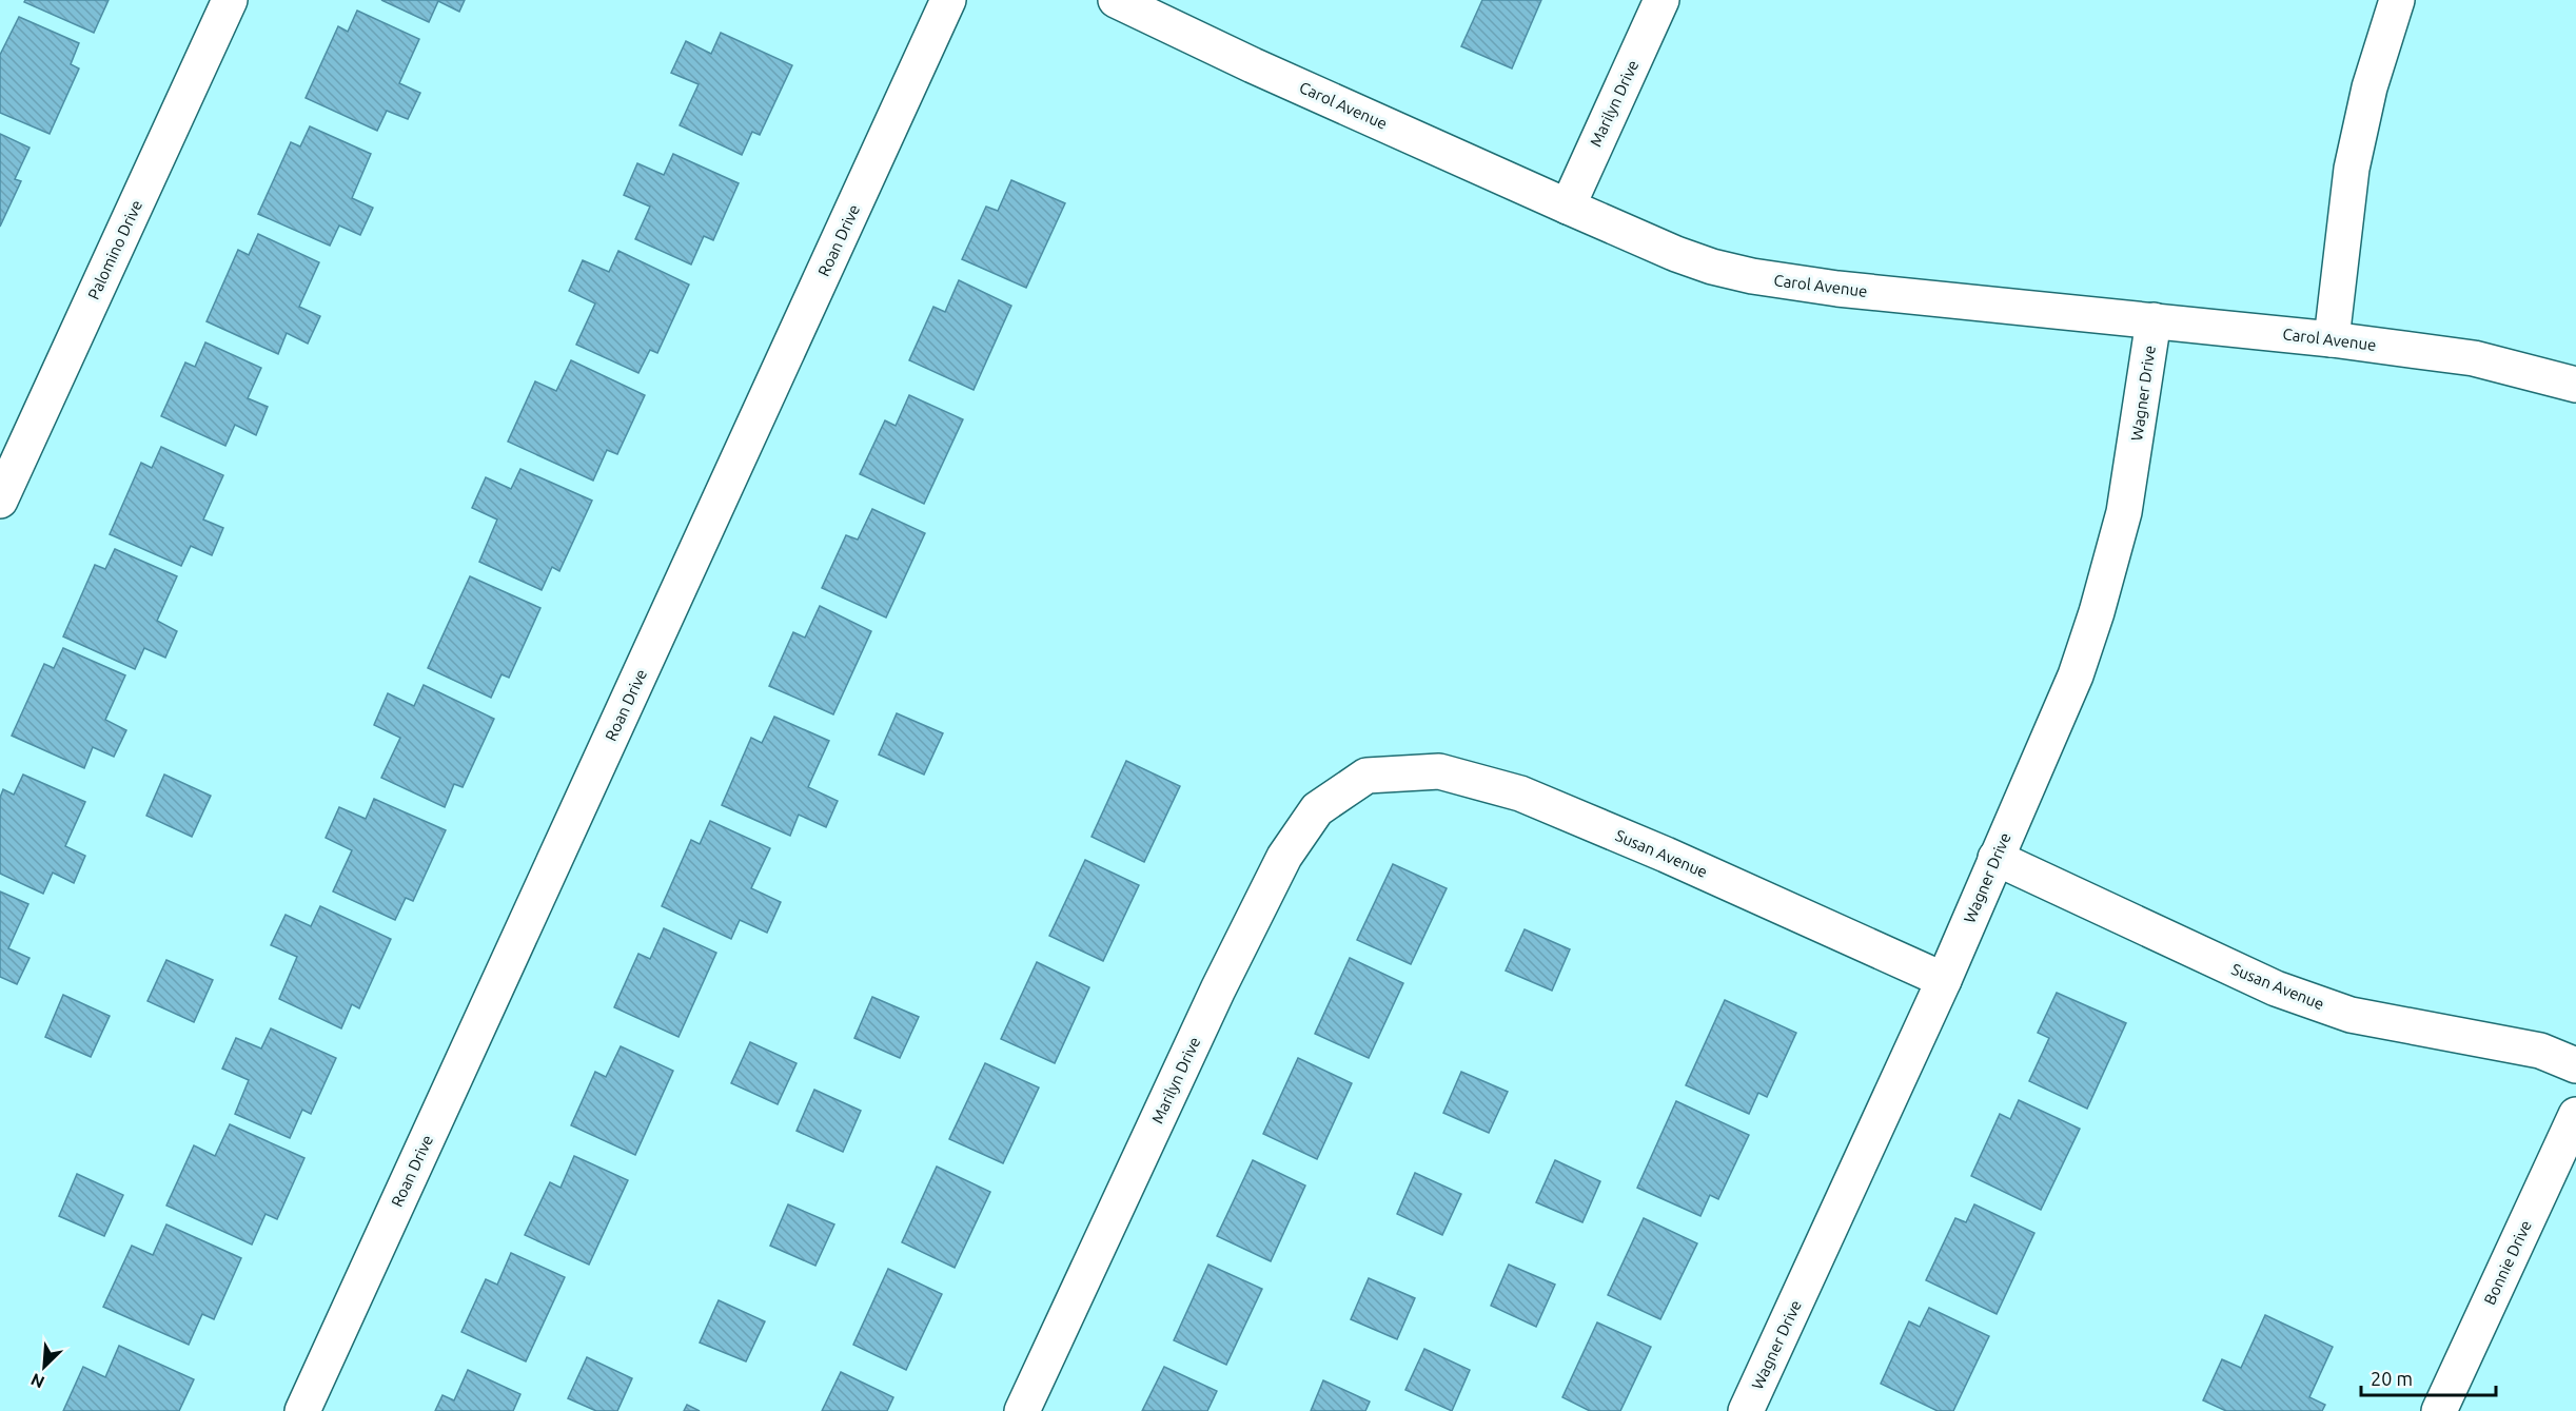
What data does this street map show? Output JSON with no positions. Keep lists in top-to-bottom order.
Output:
{
  "streets": {
    "street": [
      "Marilyn Drive",
      "Carol Avenue",
      "Roan Drive",
      "Palomino Drive",
      "Wagner Drive",
      "Susan Avenue",
      "Bonnie Drive"
    ]
  },
  "crossings": [
    ["Marilyn Drive", "Carol Avenue"],
    ["Marilyn Drive", "Susan Avenue"],
    ["Carol Avenue", "Wagner Drive"],
    ["Wagner Drive", "Susan Avenue"]
  ],
  "scale_bar": "20 m",
  "north": "bottom left"
}
